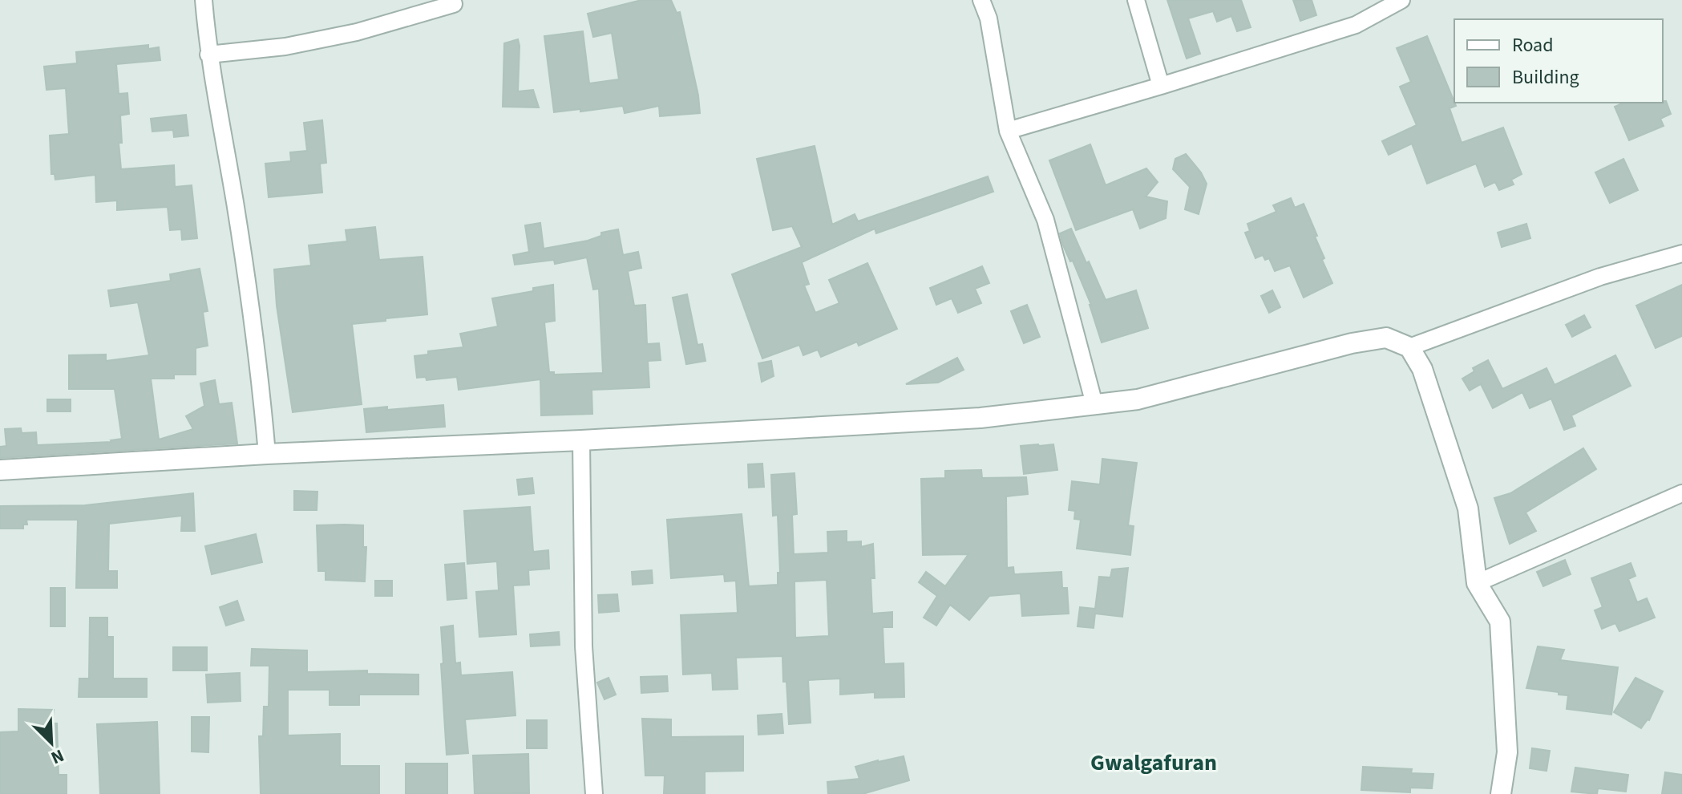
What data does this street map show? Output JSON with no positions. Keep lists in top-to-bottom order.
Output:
{
  "districts": ["Gwalgafuran"],
  "legend": ["Road", "Building"],
  "north": "bottom right"
}
